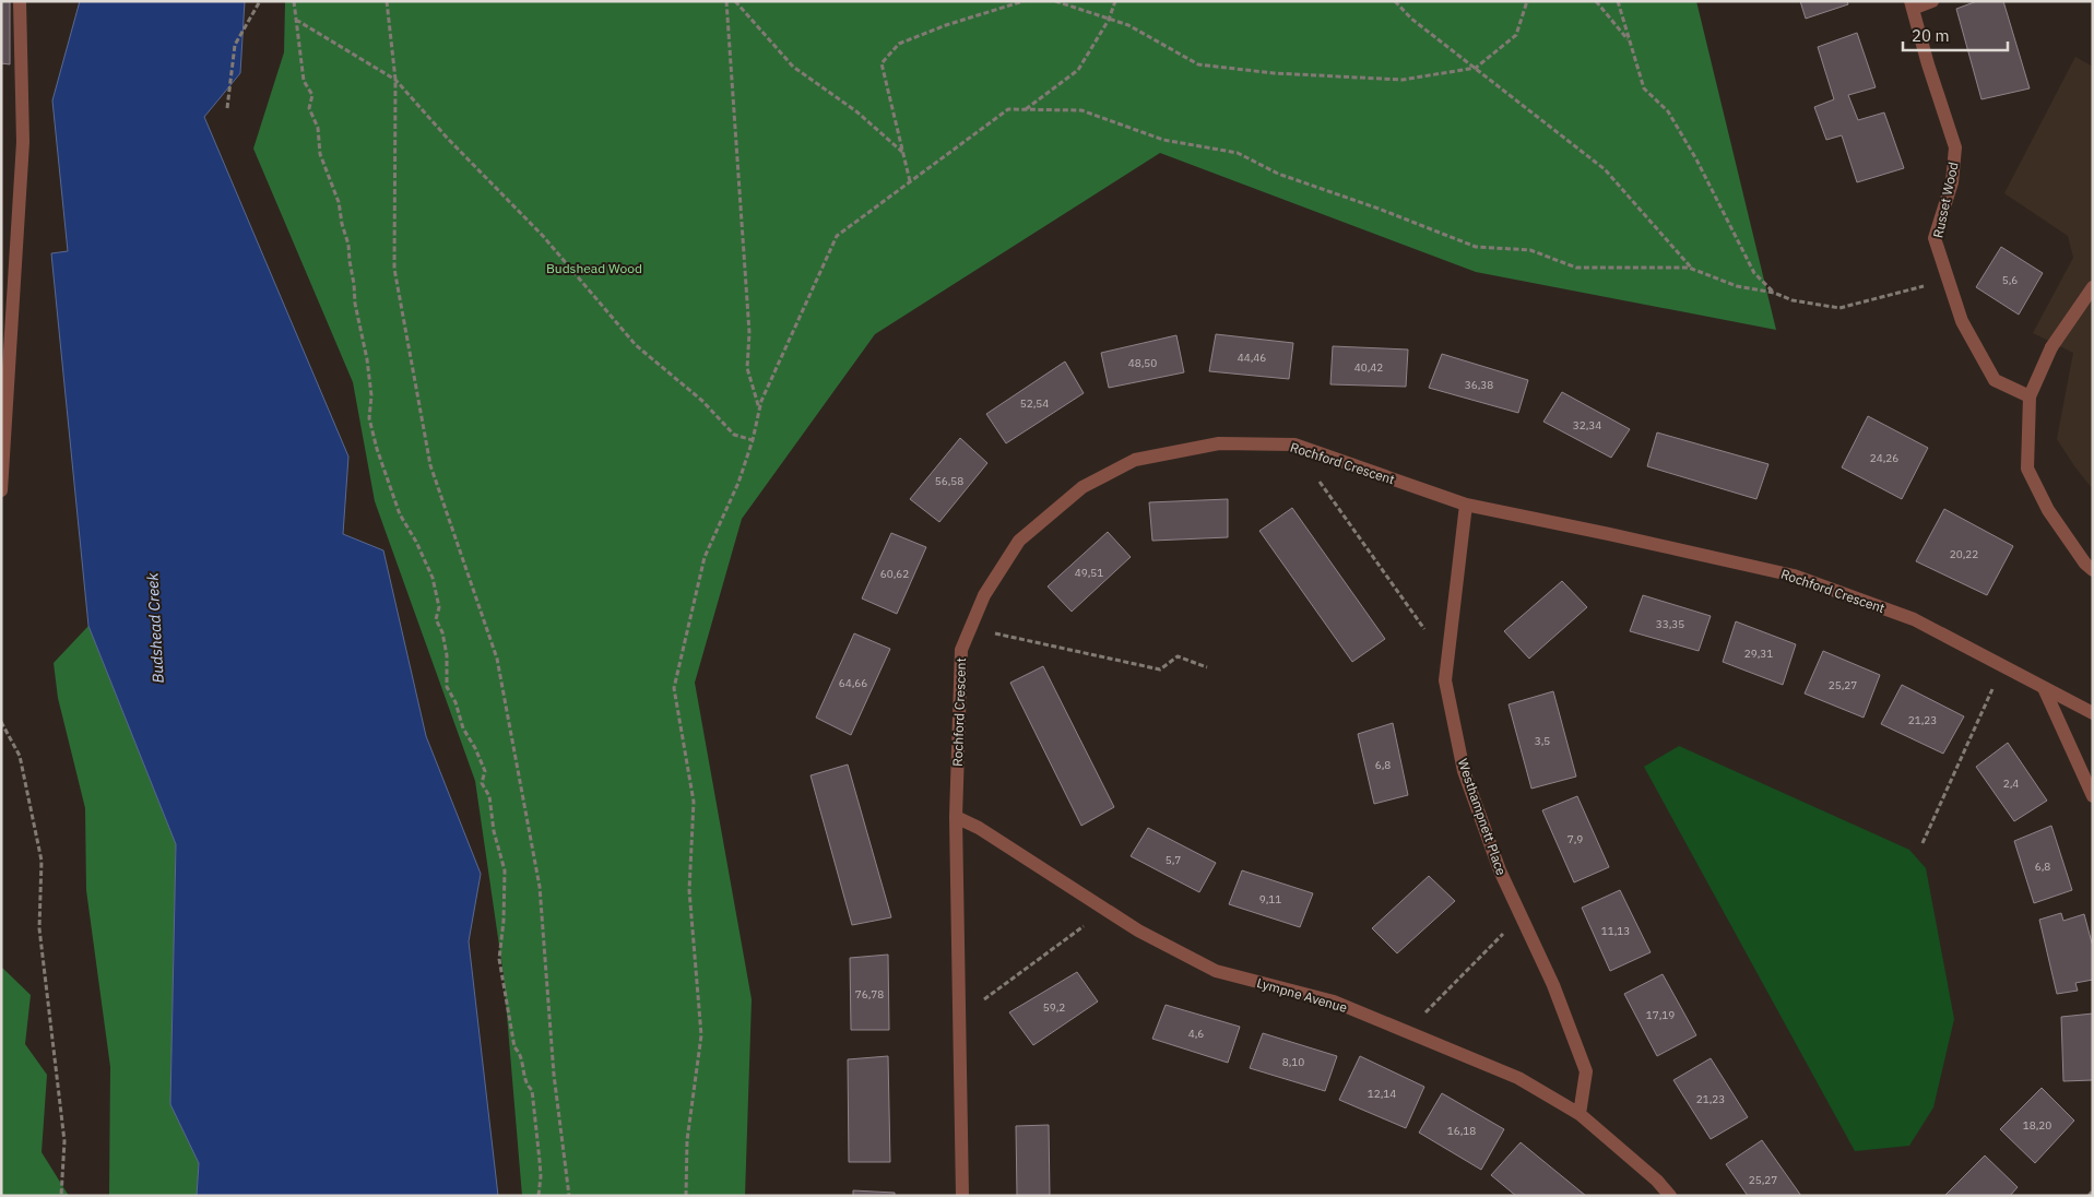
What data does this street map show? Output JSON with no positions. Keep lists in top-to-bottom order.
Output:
{
  "streets": {
    "street": [
      "Russet Wood",
      "Rochford Crescent",
      "Westhampnett Place",
      "Lympne Avenue"
    ]
  },
  "crossings": [
    ["Rochford Crescent", "Westhampnett Place"],
    ["Rochford Crescent", "Lympne Avenue"],
    ["Westhampnett Place", "Lympne Avenue"]
  ],
  "water": ["Budshead Creek"],
  "parks": ["Budshead Wood"],
  "house_numbers": [
    "5,6",
    "44,46",
    "48,50",
    "40,42",
    "36,38",
    "52,54",
    "32,34",
    "24,26",
    "56,58",
    "20,22",
    "49,51",
    "60,62",
    "33,35",
    "29,31",
    "64,66",
    "25,27",
    "21,23",
    "3,5",
    "6,8",
    "2,4",
    "7,9",
    "5,7",
    "6,8",
    "9,11",
    "11,13",
    "76,78",
    "59,2",
    "17,19",
    "4,6",
    "8,10",
    "12,14",
    "21,23",
    "18,20",
    "16,18",
    "25,27"
  ],
  "scale_bar": "20 m"
}
